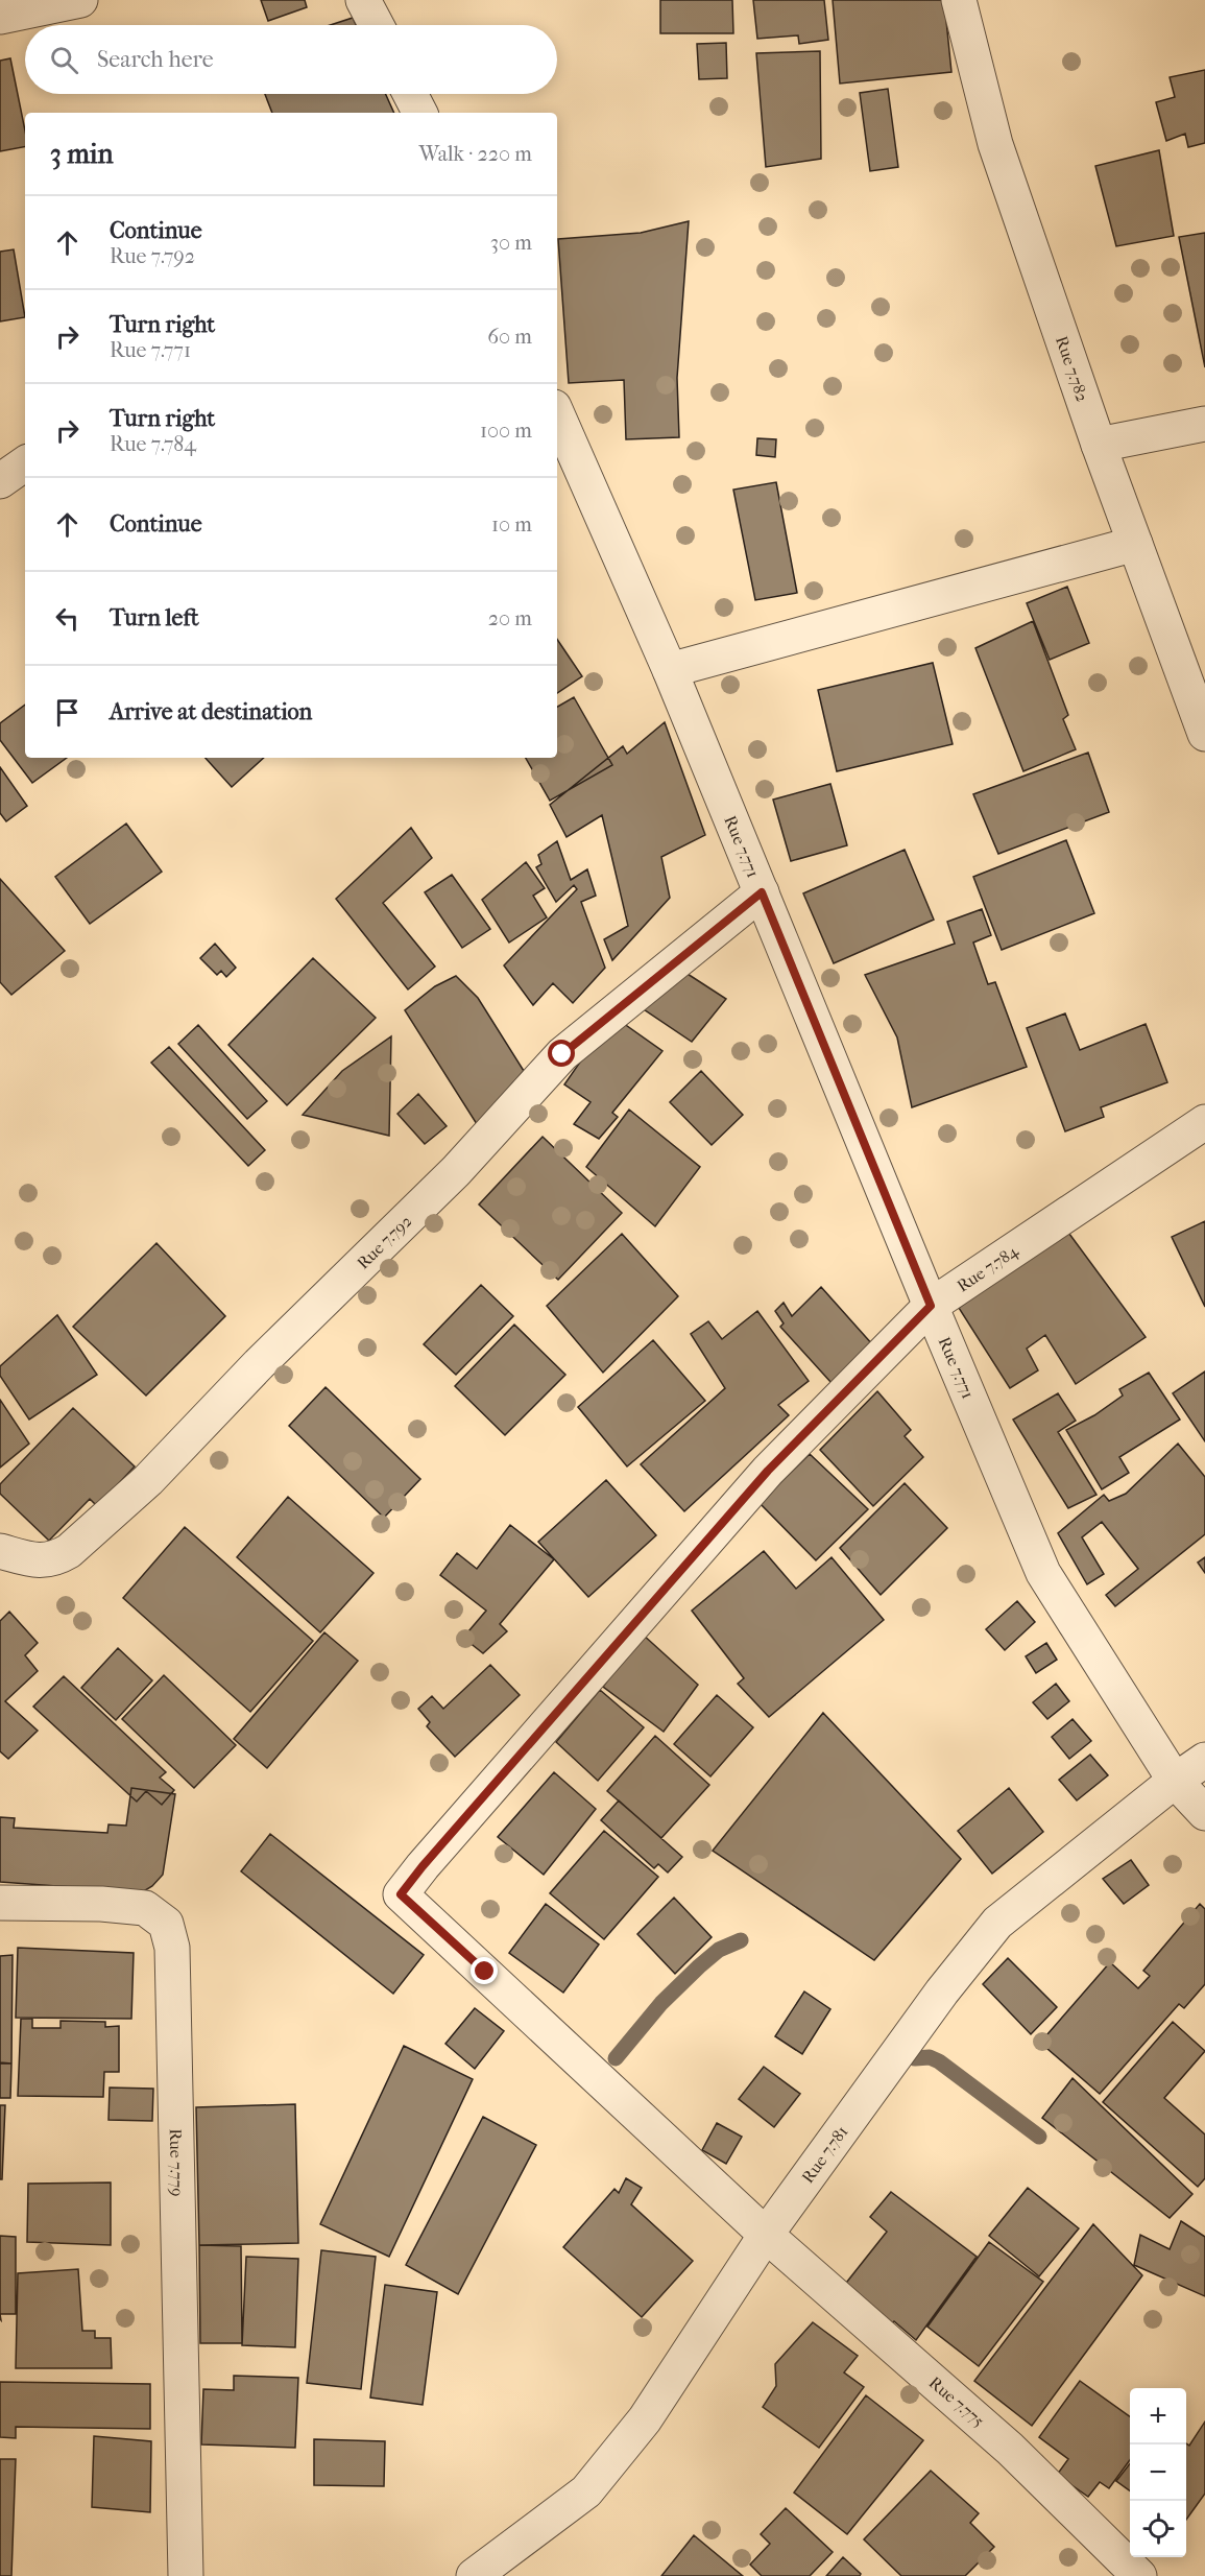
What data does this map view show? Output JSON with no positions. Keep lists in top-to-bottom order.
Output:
{
  "streets": {
    "street": [
      "Rue 7.782",
      "Rue 7.771",
      "Rue 7.792",
      "Rue 7.784",
      "Rue 7.781",
      "Rue 7.779",
      "Rue 7.775"
    ]
  },
  "crossings": [
    ["Rue 7.771", "Rue 7.792"],
    ["Rue 7.771", "Rue 7.784"],
    ["Rue 7.771", "Rue 7.781"],
    ["Rue 7.784", "Rue 7.775"],
    ["Rue 7.781", "Rue 7.775"]
  ],
  "page": {
    "search": "Search here",
    "heading": ["3 min", "Walk · 220 m"],
    "list": [
      ["Continue", "Rue 7.792", "30 m"],
      ["Turn right", "Rue 7.771", "60 m"],
      ["Turn right", "Rue 7.784", "100 m"],
      ["Continue", "10 m"],
      ["Turn left", "20 m"],
      "Arrive at destination"
    ],
    "map_buttons": ["+", "−"]
  }
}
